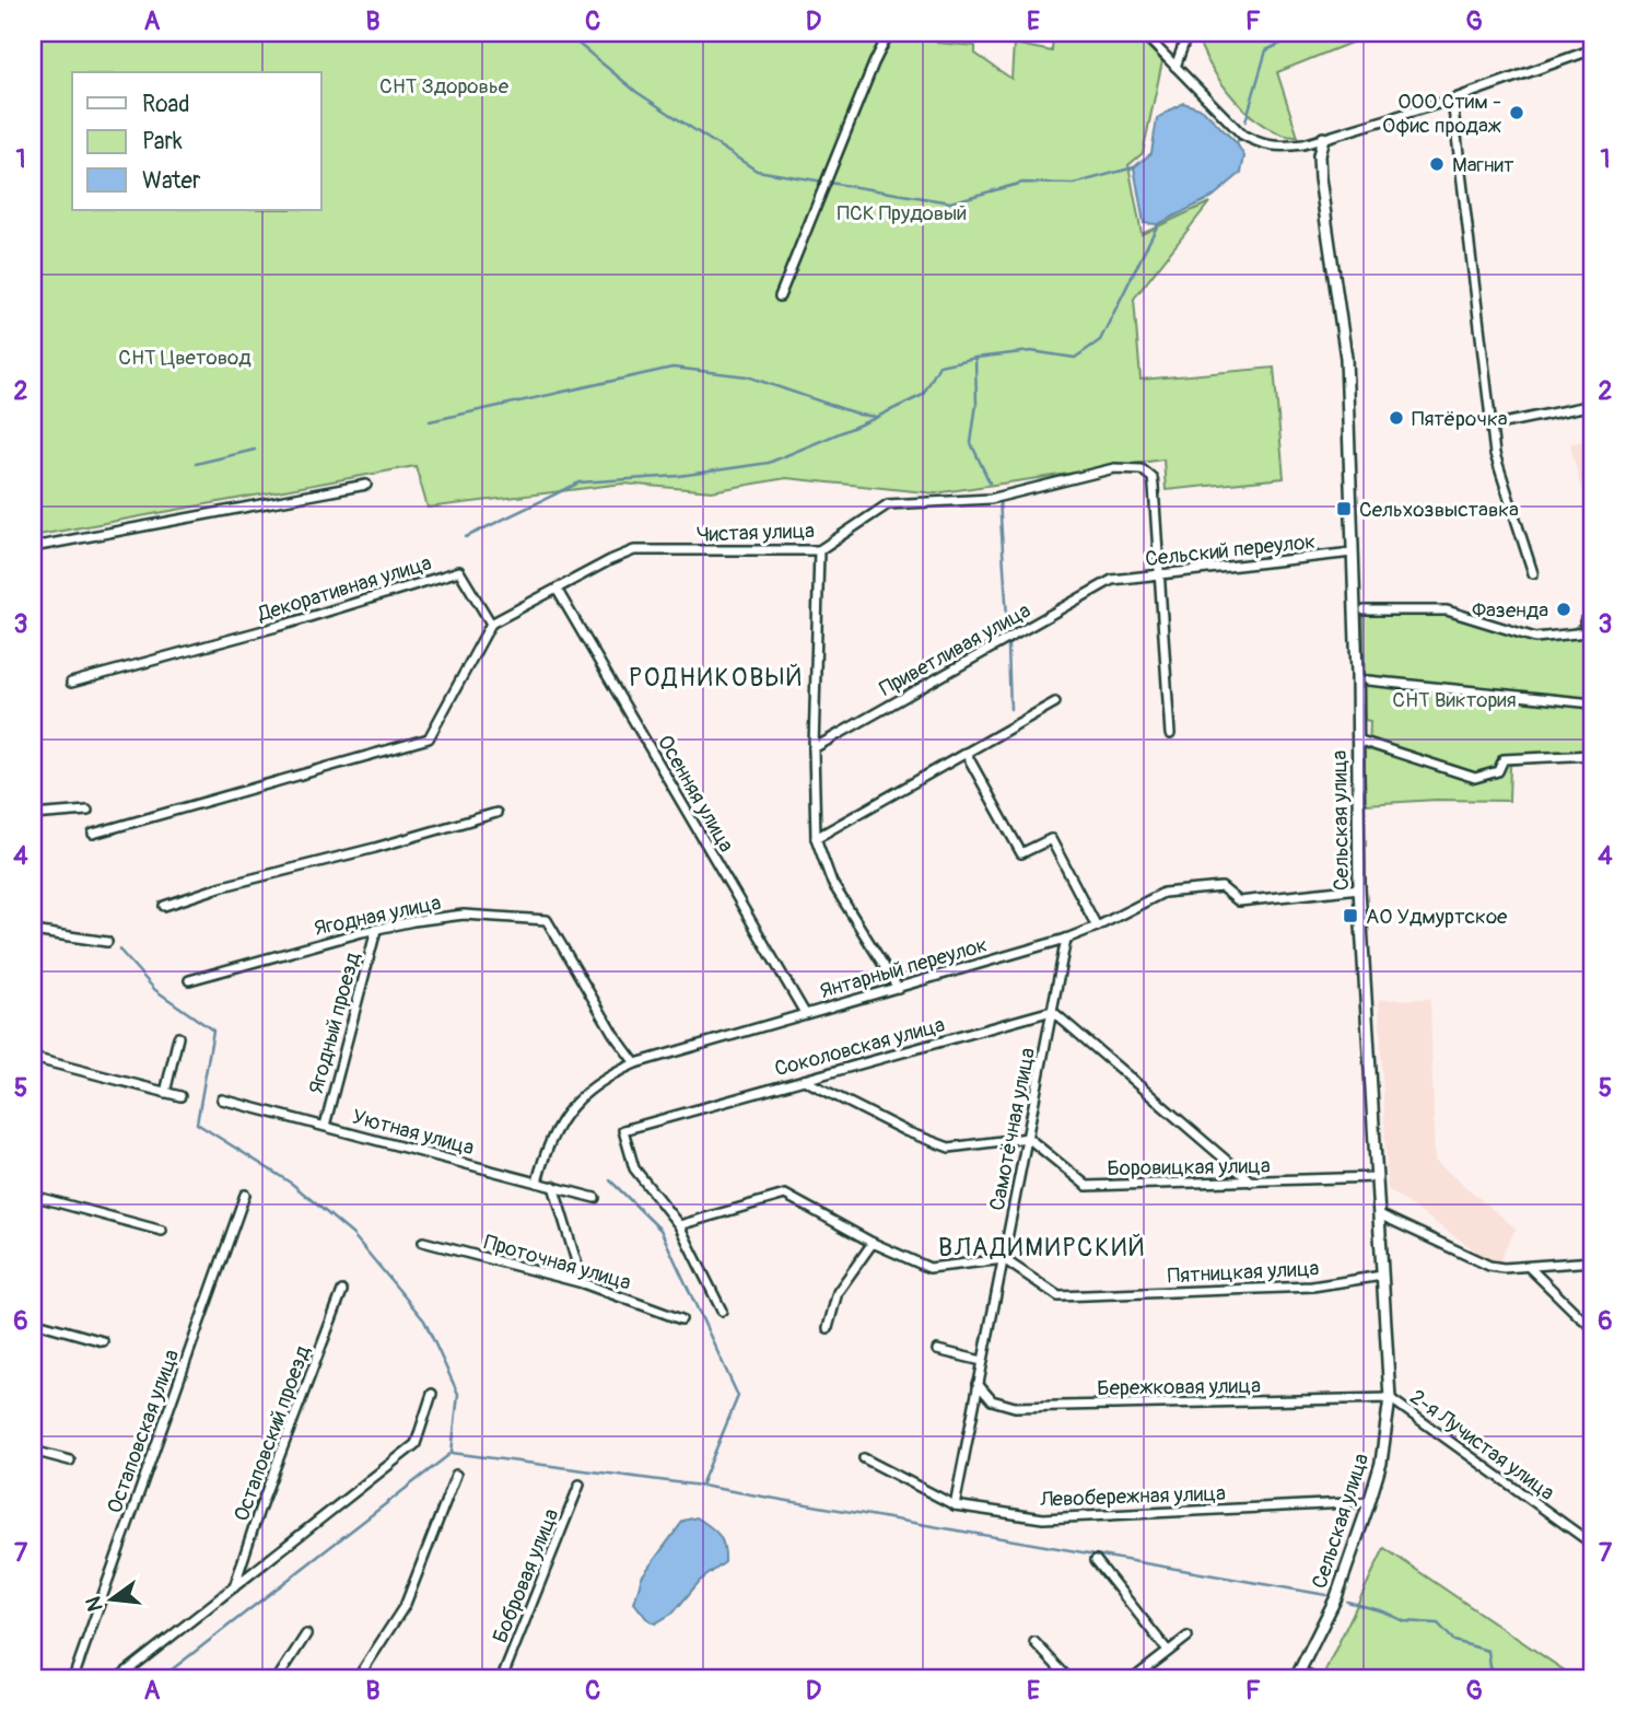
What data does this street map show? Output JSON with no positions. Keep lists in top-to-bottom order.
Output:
{
  "streets": {
    "street": [
      "Чистая улица",
      "Сельский переулок",
      "Декоративная улица",
      "Приветливая улица",
      "Осенняя улица",
      "Сельская улица",
      "Ягодная улица",
      "Янтарный переулок",
      "Ягодный проезд",
      "Соколовская улица",
      "Самотёчная улица",
      "Уютная улица",
      "Боровицкая улица",
      "Проточная улица",
      "Пятницкая улица",
      "Бережковая улица",
      "Остаповская улица",
      "Остаповский проезд",
      "2-я Лучистая улица",
      "Левобережная улица",
      "Бобровая улица"
    ]
  },
  "crossings": [
    ["Чистая улица", "Сельский переулок"],
    ["Чистая улица", "Декоративная улица"],
    ["Чистая улица", "Осенняя улица"],
    ["Сельский переулок", "Приветливая улица"],
    ["Сельский переулок", "Сельская улица"],
    ["Осенняя улица", "Янтарный переулок"],
    ["Сельская улица", "Янтарный переулок"],
    ["Сельская улица", "Боровицкая улица"],
    ["Сельская улица", "Пятницкая улица"],
    ["Сельская улица", "Бережковая улица"],
    ["Сельская улица", "2-я Лучистая улица"],
    ["Сельская улица", "Левобережная улица"],
    ["Ягодная улица", "Янтарный переулок"],
    ["Ягодная улица", "Ягодный проезд"],
    ["Янтарный переулок", "Самотёчная улица"],
    ["Янтарный переулок", "Уютная улица"],
    ["Ягодный проезд", "Уютная улица"],
    ["Соколовская улица", "Самотёчная улица"],
    ["Самотёчная улица", "Боровицкая улица"],
    ["Самотёчная улица", "Пятницкая улица"],
    ["Самотёчная улица", "Бережковая улица"],
    ["Самотёчная улица", "Левобережная улица"],
    ["Бережковая улица", "2-я Лучистая улица"]
  ],
  "districts": ["РОДНИКОВЫЙ", "ВЛАДИМИРСКИЙ"],
  "parks": [
    "СНТ Здоровье",
    "ПСК Прудовый",
    "СНТ Цветовод",
    "СНТ Виктория"
  ],
  "places": {
    "other": [
      "ООО Стим - Офис продаж",
      "Магнит",
      "Пятёрочка",
      "Фазенда"
    ],
    "transit": ["Сельхозвыставка", "АО Удмуртское"]
  },
  "legend": ["Road", "Park", "Water"],
  "north": "left",
  "grid": {
    "columns": [
      "A",
      "B",
      "C",
      "D",
      "E",
      "F",
      "G"
    ],
    "rows": [
      "1",
      "2",
      "3",
      "4",
      "5",
      "6",
      "7"
    ]
  }
}
